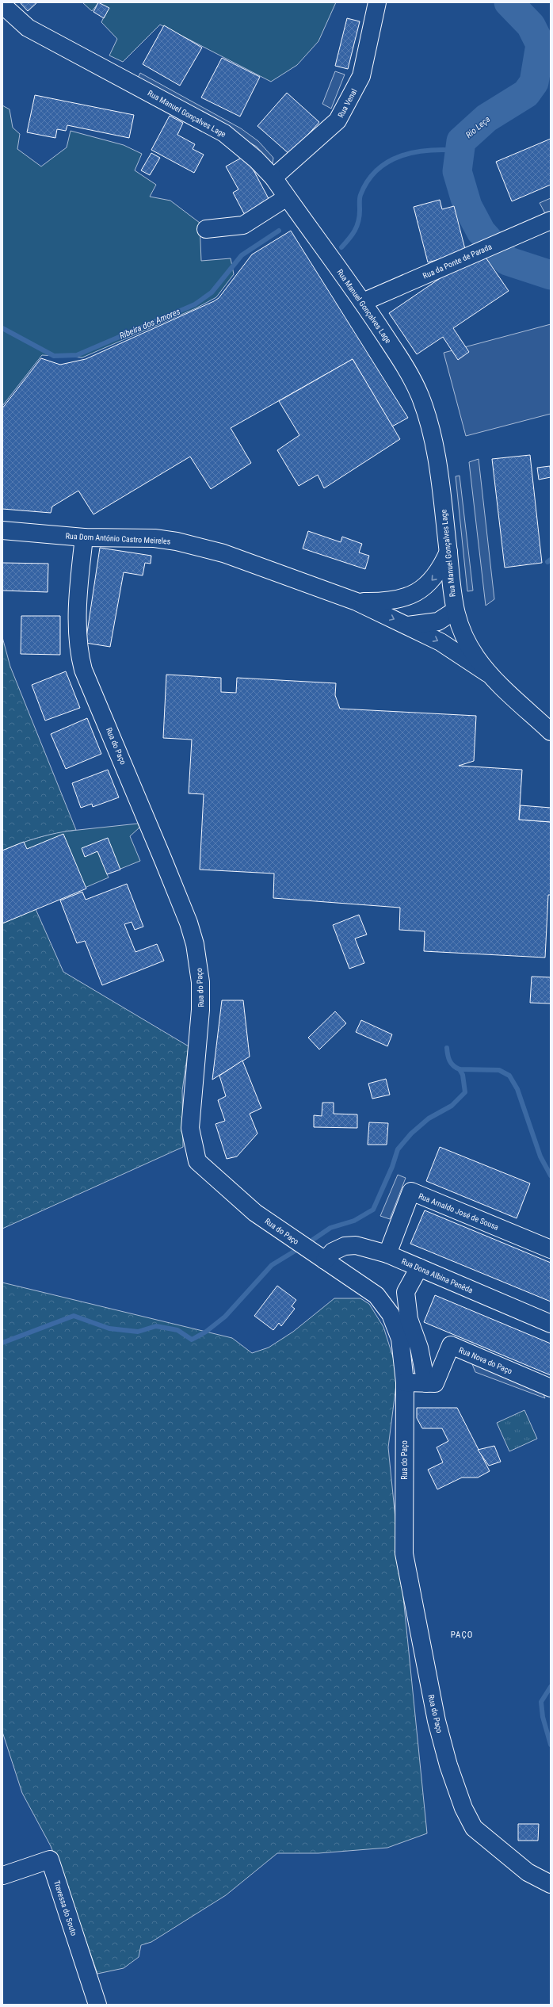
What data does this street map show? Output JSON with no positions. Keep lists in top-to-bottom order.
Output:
{
  "streets": {
    "street": [
      "Rua Venal",
      "Rua Manuel Gonçalves Lage",
      "Rua da Ponte de Parada",
      "Rua Dom António Castro Meireles",
      "Rua do Paço",
      "Rua Arnaldo José de Sousa",
      "Rua Dona Albina Penêda",
      "Rua Nova do Paço",
      "Travessa do Souto"
    ]
  },
  "crossings": [
    ["Rua Venal", "Rua Manuel Gonçalves Lage"],
    ["Rua Manuel Gonçalves Lage", "Rua da Ponte de Parada"],
    ["Rua Manuel Gonçalves Lage", "Rua Dom António Castro Meireles"],
    ["Rua Dom António Castro Meireles", "Rua do Paço"],
    ["Rua do Paço", "Rua Dona Albina Penêda"],
    ["Rua Arnaldo José de Sousa", "Rua Dona Albina Penêda"]
  ],
  "districts": ["PAÇO"],
  "water": ["Rio Leça", "Ribeira dos Amores"]
}
